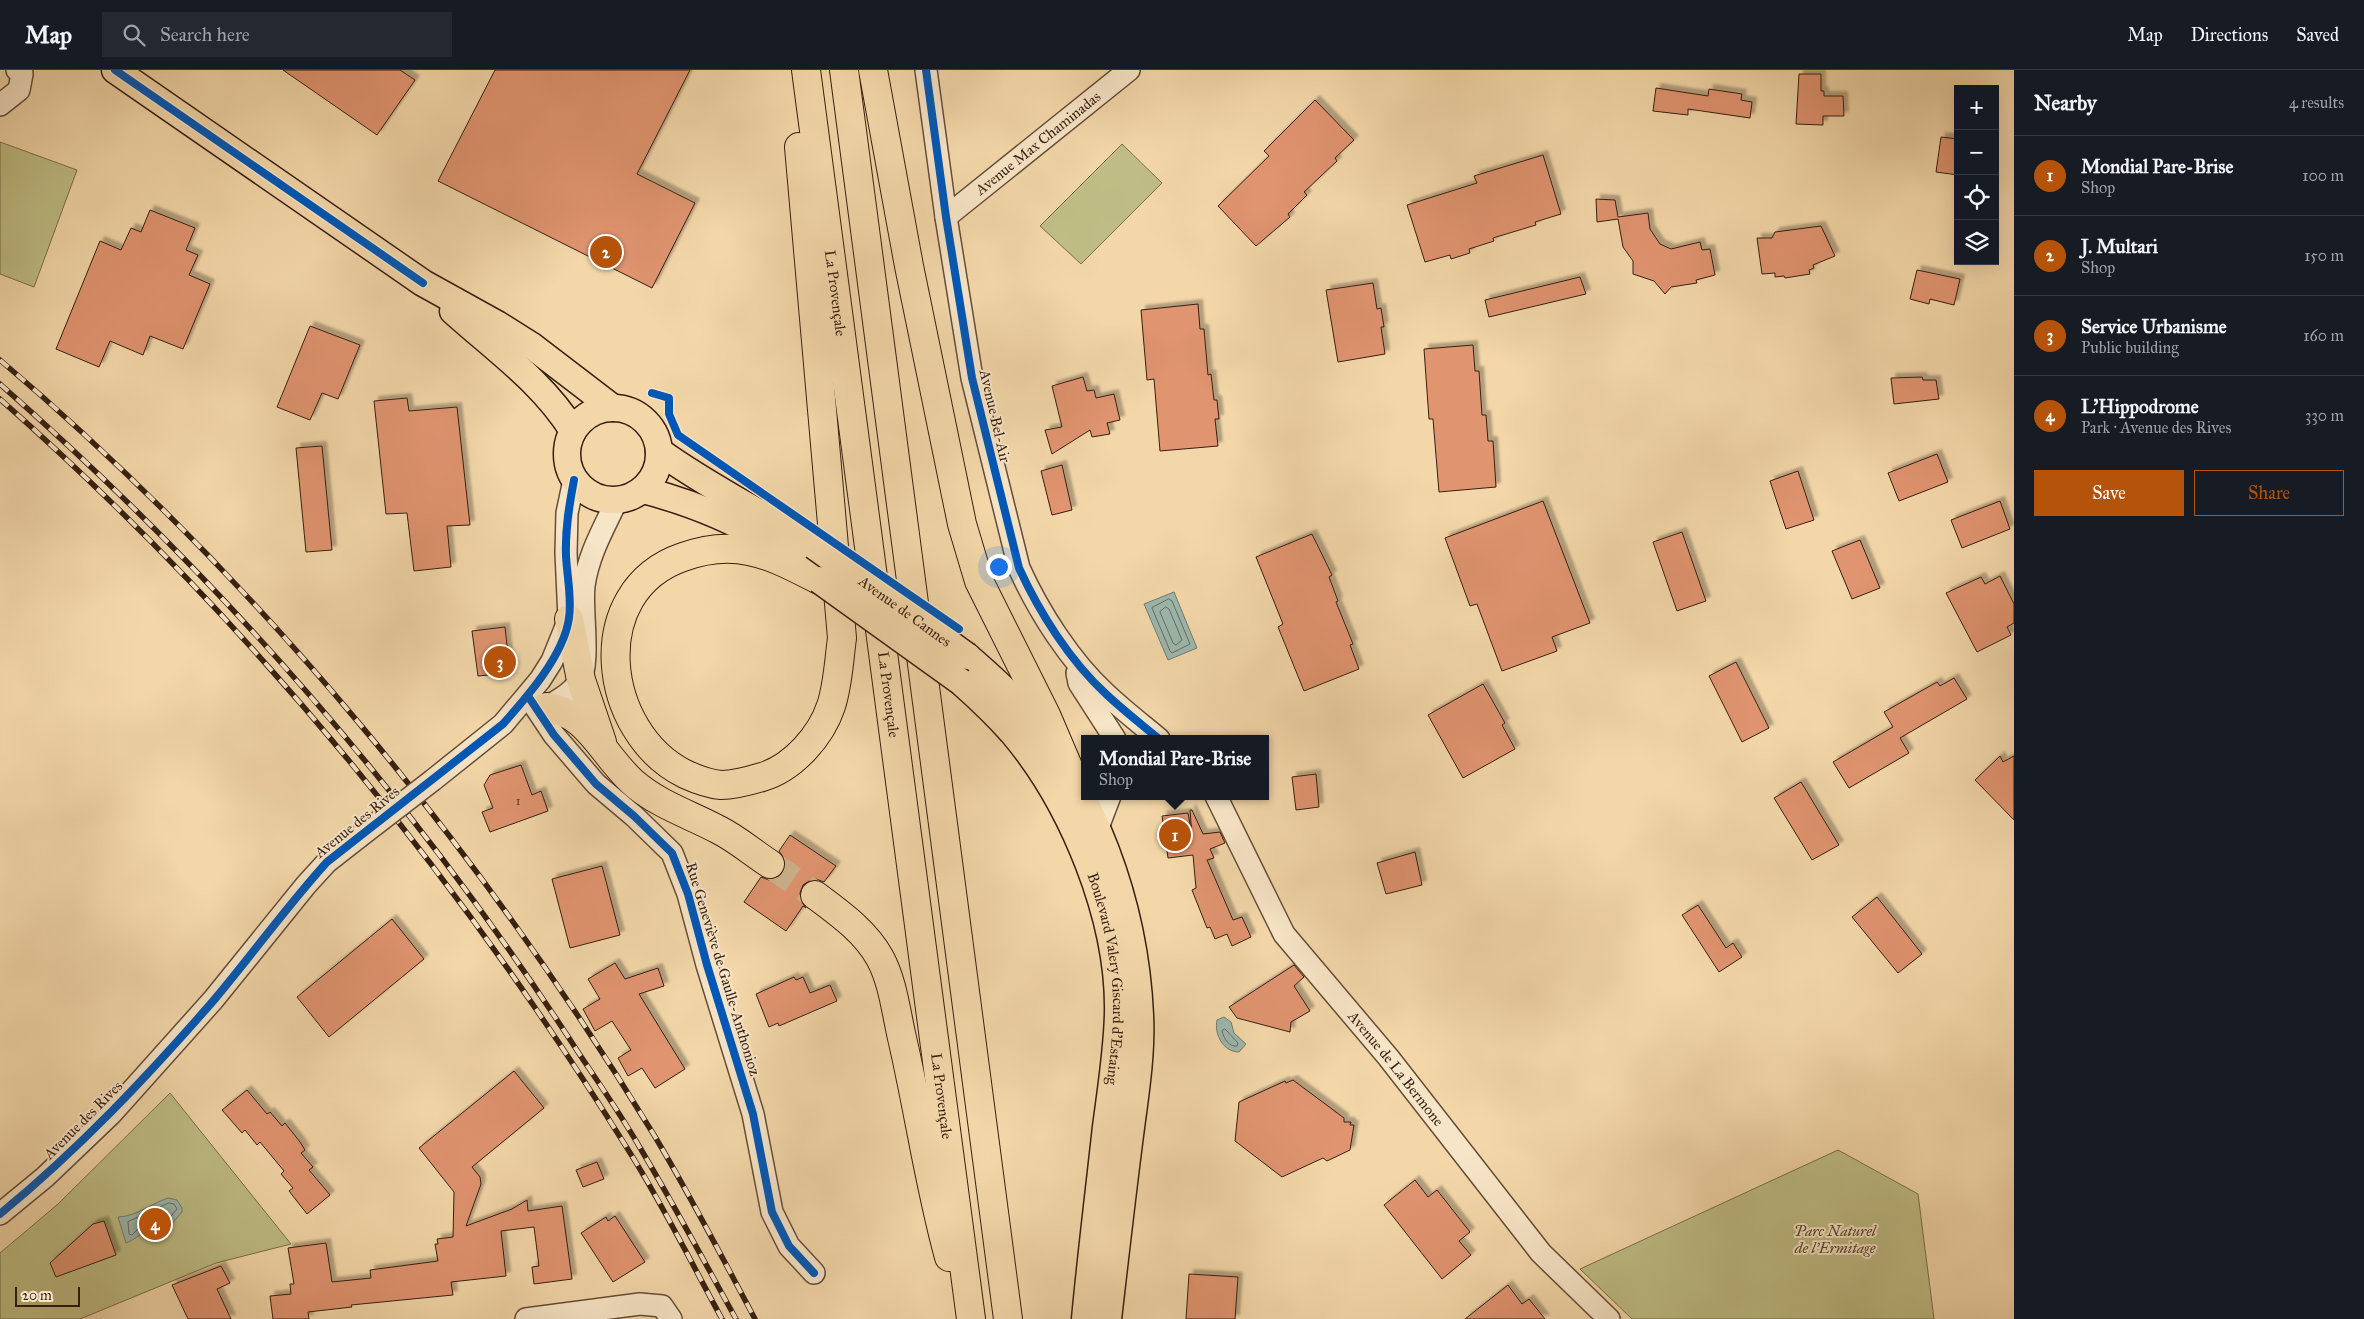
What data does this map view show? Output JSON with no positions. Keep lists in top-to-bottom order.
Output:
{
  "streets": {
    "highway": ["La Provençale"],
    "main road": ["Avenue de Cannes", "Boulevard Valery Giscard d'Estaing"],
    "street": [
      "Avenue Max Chaminadas",
      "Avenue Bel-Air",
      "Avenue des Rives",
      "Rue Geneviève de Gaulle-Anthonioz",
      "Avenue de La Bermone"
    ]
  },
  "crossings": [
    ["Avenue Max Chaminadas", "Avenue Bel-Air"],
    ["Avenue de Cannes", "Avenue des Rives"],
    ["Avenue de Cannes", "Boulevard Valery Giscard d'Estaing"],
    ["Avenue des Rives", "Rue Geneviève de Gaulle-Anthonioz"]
  ],
  "parks": ["Parc Naturel de l'Ermitage"],
  "house_numbers": ["1"],
  "scale_bar": "20 m",
  "page": {
    "header": "Map",
    "search": "Search here",
    "nav": ["Map", "Directions", "Saved"],
    "heading": ["Nearby", "4 results"],
    "map_buttons": ["+", "−"],
    "list": [
      {
        "mark": "1",
        "name": "Mondial Pare-Brise",
        "note": "Shop",
        "value": "100 m"
      },
      {
        "mark": "2",
        "name": "J. Multari",
        "note": "Shop",
        "value": "150 m"
      },
      {
        "mark": "3",
        "name": "Service Urbanisme",
        "note": "Public building",
        "value": "160 m"
      },
      {
        "mark": "4",
        "name": "L'Hippodrome",
        "note": "Park · Avenue des Rives",
        "value": "330 m"
      }
    ],
    "pins": [
      "2",
      "3",
      "1",
      "4"
    ],
    "buttons": ["Save", "Share"],
    "popup": ["Mondial Pare-Brise", "Shop"],
    "scale": "20 m"
  }
}
